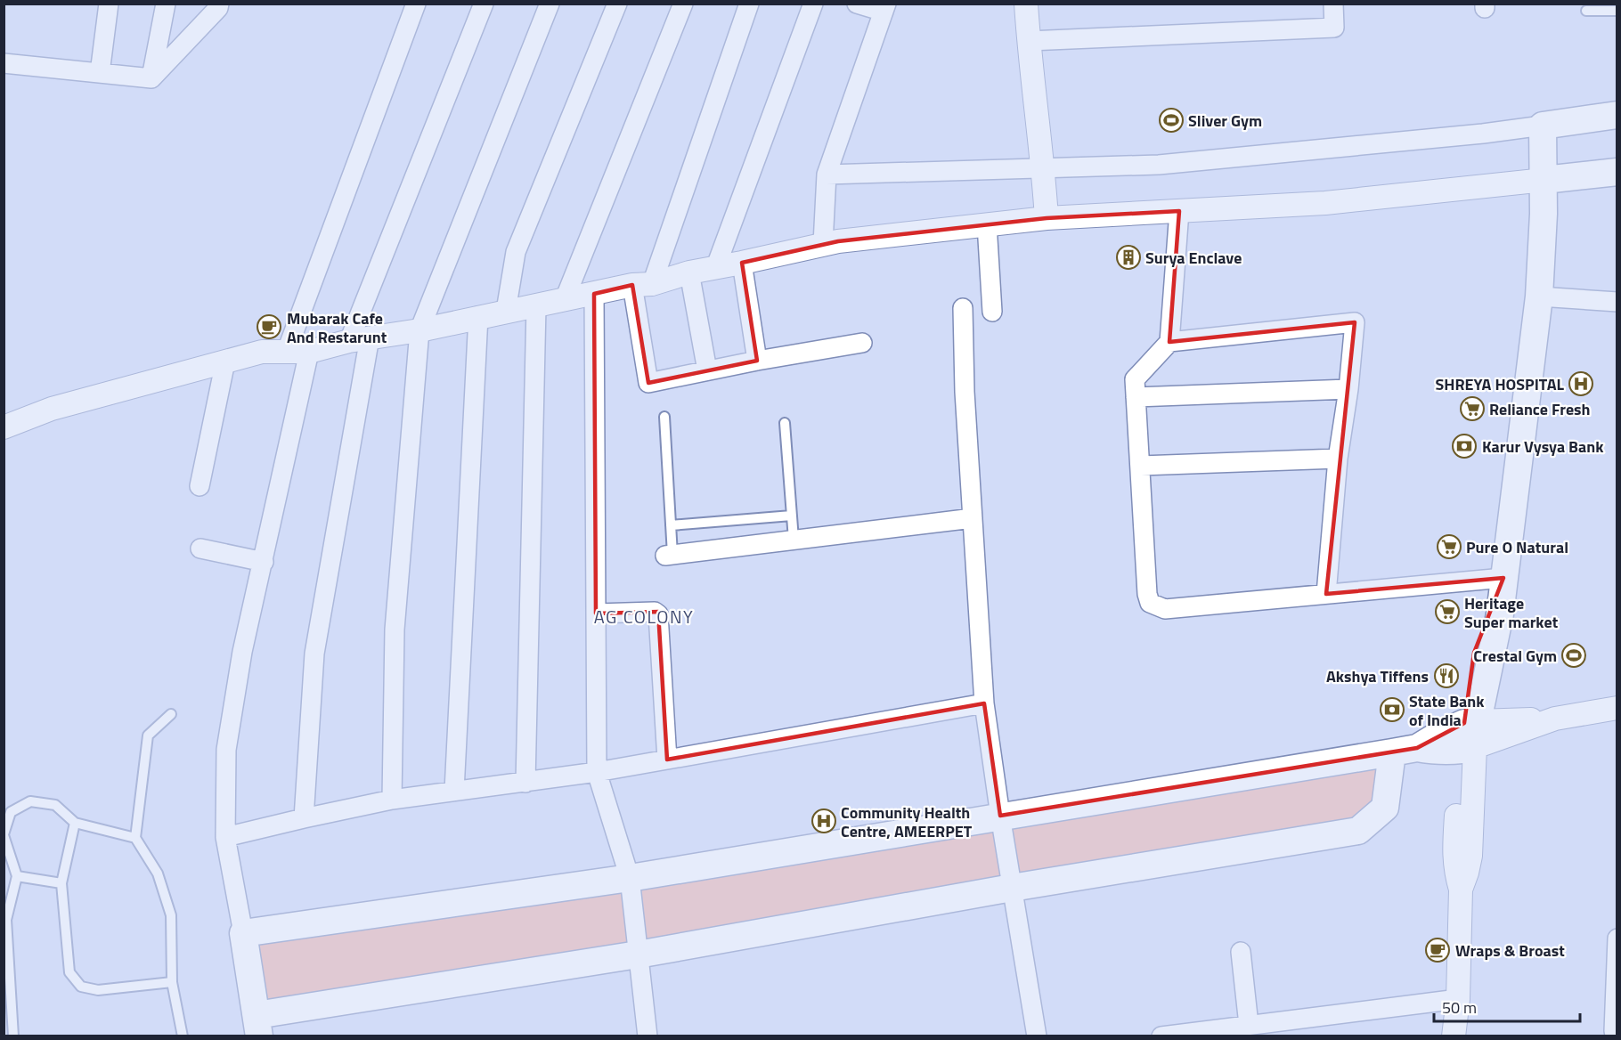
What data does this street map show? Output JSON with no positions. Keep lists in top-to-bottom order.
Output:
{
  "districts": ["AG COLONY"],
  "places": {
    "sports": ["Sliver Gym", "Crestal Gym"],
    "building": ["Surya Enclave"],
    "cafe": ["Mubarak Cafe And Restarunt", "Wraps & Broast"],
    "hospital": ["SHREYA HOSPITAL", "Community Health Centre, AMEERPET"],
    "supermarket": ["Reliance Fresh", "Pure O Natural", "Heritage Super market"],
    "bank": ["Karur Vysya Bank", "State Bank of India"],
    "restaurant": ["Akshya Tiffens"]
  },
  "scale_bar": "50 m"
}
